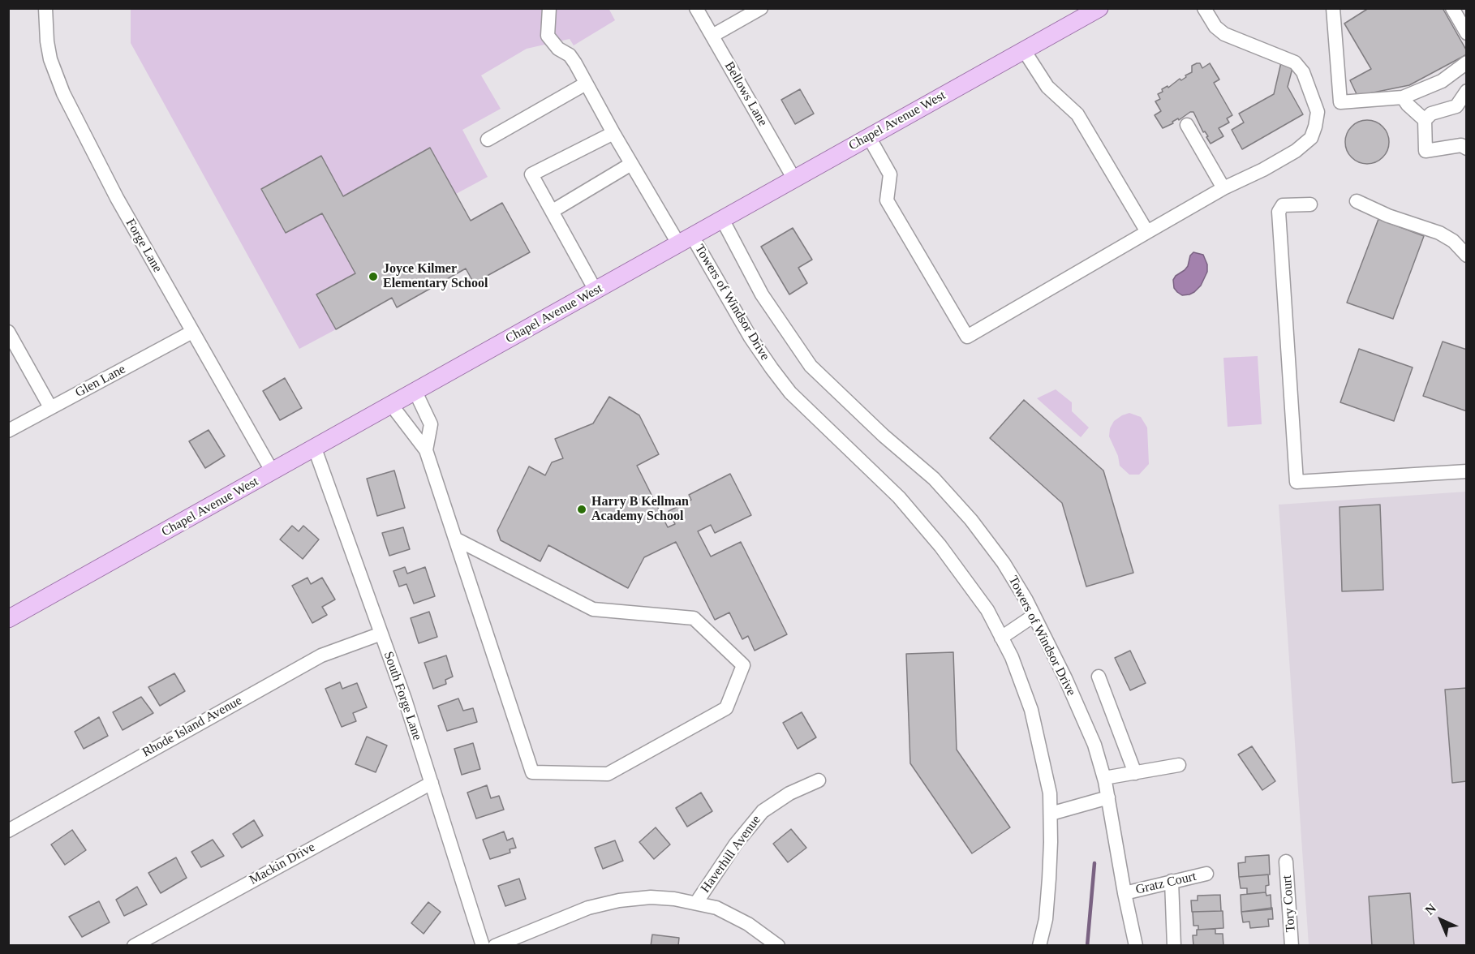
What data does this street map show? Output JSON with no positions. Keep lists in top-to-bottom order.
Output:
{
  "streets": {
    "main road": ["Chapel Avenue West"],
    "street": [
      "Bellows Lane",
      "Forge Lane",
      "Towers of Windsor Drive",
      "Glen Lane",
      "South Forge Lane",
      "Rhode Island Avenue",
      "Haverhill Avenue",
      "Mackin Drive",
      "Gratz Court",
      "Tory Court"
    ]
  },
  "crossings": [
    ["Bellows Lane", "Chapel Avenue West"],
    ["Chapel Avenue West", "Forge Lane"],
    ["Chapel Avenue West", "Towers of Windsor Drive"],
    ["Chapel Avenue West", "South Forge Lane"],
    ["Forge Lane", "Glen Lane"],
    ["Towers of Windsor Drive", "Gratz Court"],
    ["South Forge Lane", "Rhode Island Avenue"],
    ["South Forge Lane", "Mackin Drive"]
  ],
  "places": ["Joyce Kilmer Elementary School", "Harry B Kellman Academy School"],
  "north": "top left"
}
